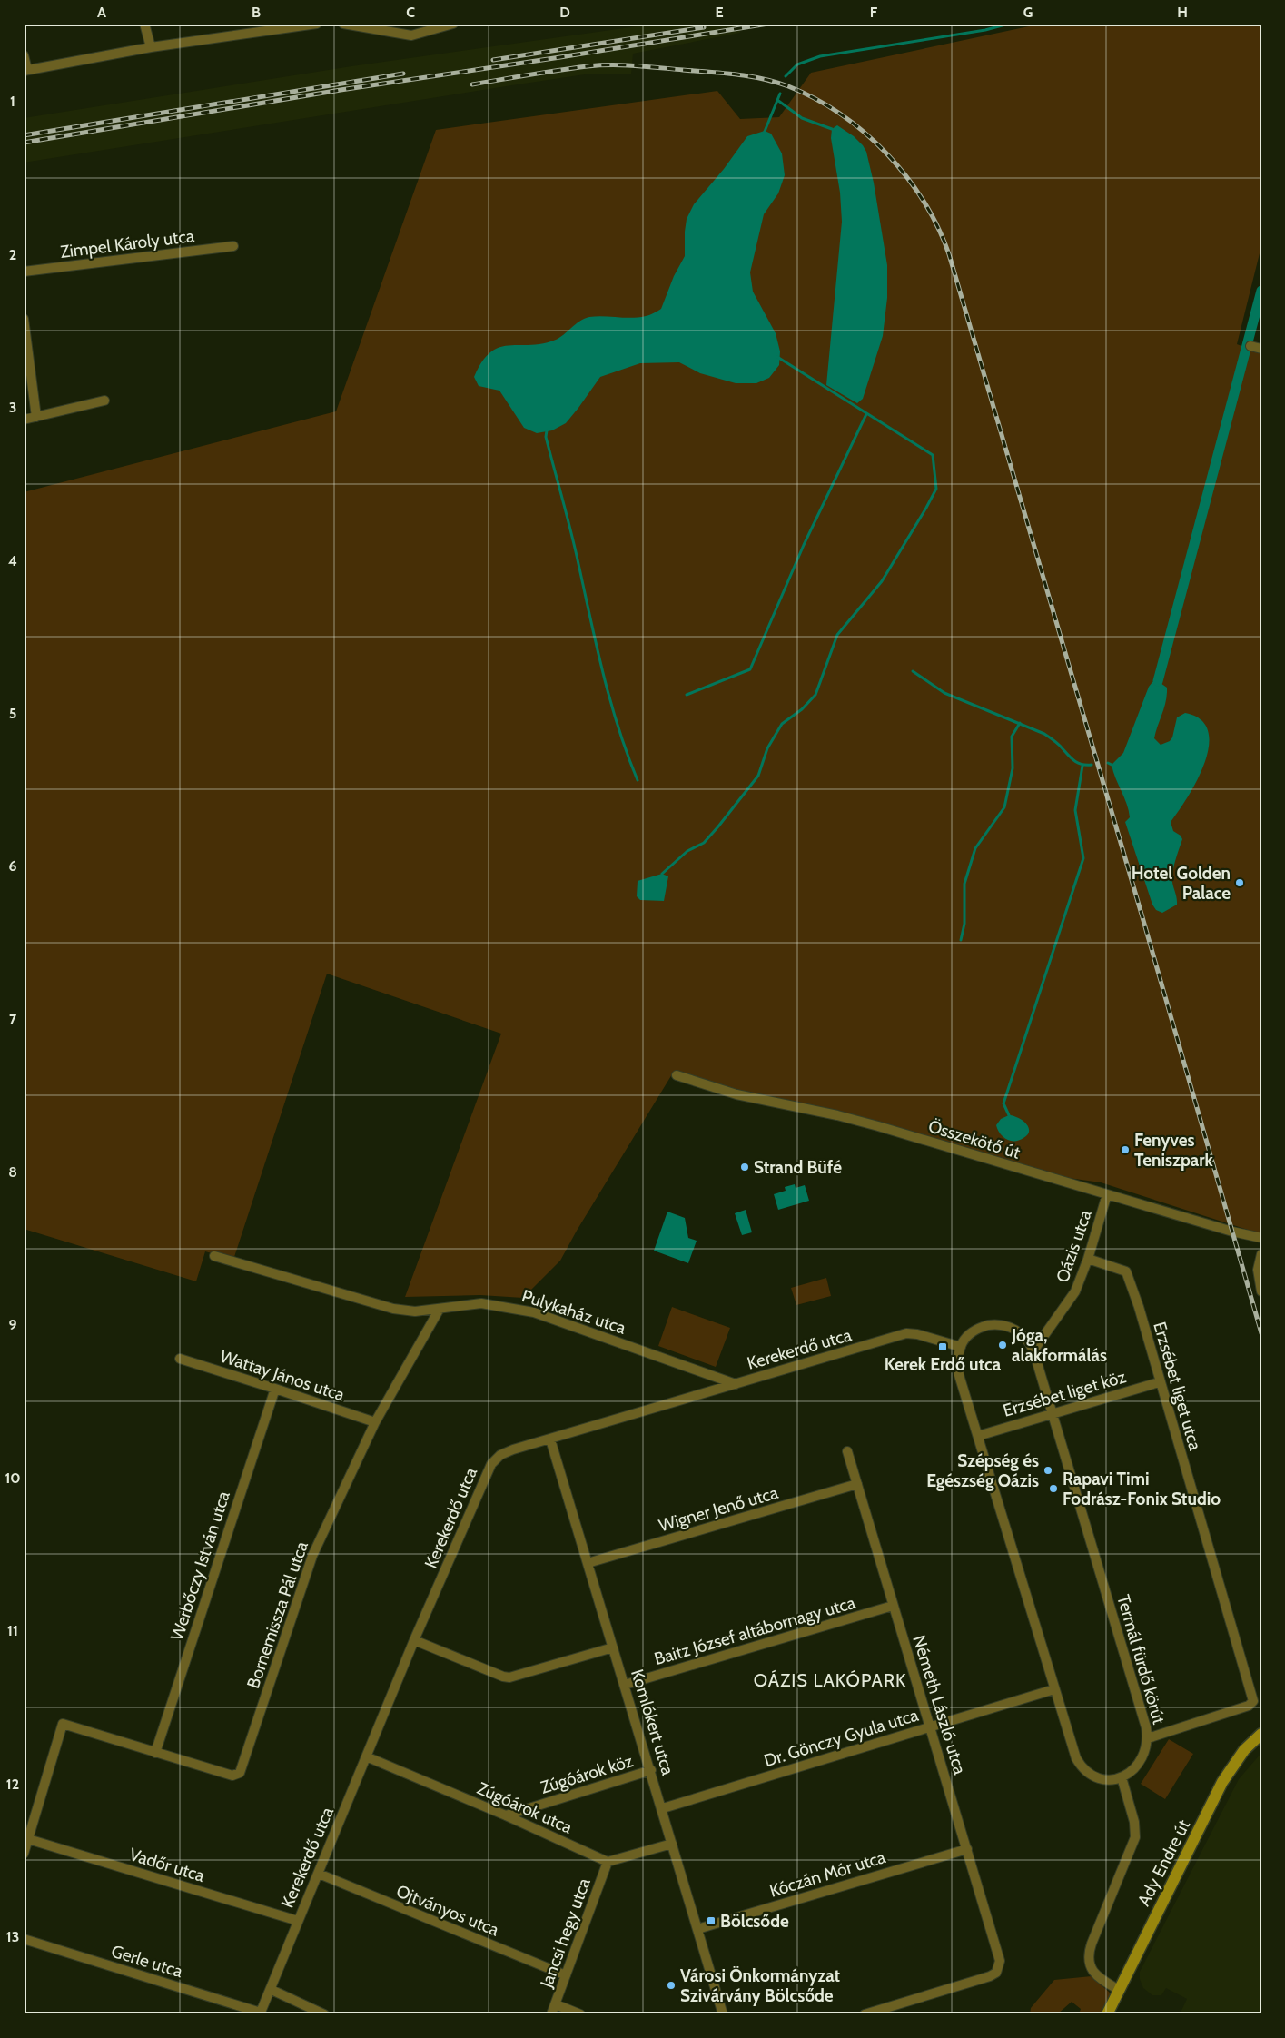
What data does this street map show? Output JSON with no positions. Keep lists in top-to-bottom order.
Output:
{
  "streets": {
    "street": [
      "Zimpel Károly utca",
      "Összekötő út",
      "Oázis utca",
      "Pulykaház utca",
      "Kerekerdő utca",
      "Wattay János utca",
      "Erzsébet liget utca",
      "Erzsébet liget köz",
      "Wigner Jenő utca",
      "Werbőczy István utca",
      "Bornemissza Pál utca",
      "Baitz József altábornagy utca",
      "Termál fürdő körút",
      "Németh László utca",
      "Komlókert utca",
      "Dr. Gönczy Gyula utca",
      "Zúgóárok köz",
      "Zúgóárok utca",
      "Ady Endre út",
      "Vadőr utca",
      "Kóczán Mór utca",
      "Ojtványos utca",
      "Jancsi hegy utca",
      "Gerle utca"
    ]
  },
  "crossings": [
    ["Összekötő út", "Oázis utca"],
    ["Oázis utca", "Erzsébet liget utca"],
    ["Oázis utca", "Termál fürdő körút"],
    ["Pulykaház utca", "Kerekerdő utca"],
    ["Pulykaház utca", "Bornemissza Pál utca"],
    ["Kerekerdő utca", "Termál fürdő körút"],
    ["Kerekerdő utca", "Komlókert utca"],
    ["Kerekerdő utca", "Zúgóárok utca"],
    ["Kerekerdő utca", "Vadőr utca"],
    ["Kerekerdő utca", "Ojtványos utca"],
    ["Kerekerdő utca", "Gerle utca"],
    ["Wattay János utca", "Werbőczy István utca"],
    ["Wattay János utca", "Bornemissza Pál utca"],
    ["Erzsébet liget utca", "Erzsébet liget köz"],
    ["Erzsébet liget utca", "Termál fürdő körút"],
    ["Erzsébet liget köz", "Termál fürdő körút"],
    ["Wigner Jenő utca", "Németh László utca"],
    ["Wigner Jenő utca", "Komlókert utca"],
    ["Werbőczy István utca", "Bornemissza Pál utca"],
    ["Bornemissza Pál utca", "Vadőr utca"],
    ["Baitz József altábornagy utca", "Németh László utca"],
    ["Baitz József altábornagy utca", "Komlókert utca"],
    ["Németh László utca", "Dr. Gönczy Gyula utca"],
    ["Németh László utca", "Kóczán Mór utca"],
    ["Komlókert utca", "Dr. Gönczy Gyula utca"],
    ["Komlókert utca", "Zúgóárok köz"],
    ["Komlókert utca", "Kóczán Mór utca"],
    ["Zúgóárok köz", "Zúgóárok utca"],
    ["Zúgóárok utca", "Jancsi hegy utca"],
    ["Ojtványos utca", "Jancsi hegy utca"]
  ],
  "districts": ["OÁZIS LAKÓPARK"],
  "places": {
    "other": [
      "Hotel Golden Palace",
      "Fenyves Teniszpark",
      "Strand Büfé",
      "Jóga, alakformálás",
      "Szépség és Egészség Oázis",
      "Rapavi Timi Fodrász-Fonix Studio",
      "Városi Önkormányzat Szivárvány Bölcsőde"
    ],
    "transit": ["Kerek Erdő utca", "Bölcsőde"]
  },
  "grid": {
    "columns": [
      "A",
      "B",
      "C",
      "D",
      "E",
      "F",
      "G",
      "H"
    ],
    "rows": [
      "1",
      "2",
      "3",
      "4",
      "5",
      "6",
      "7",
      "8",
      "9",
      "10",
      "11",
      "12",
      "13"
    ]
  }
}
